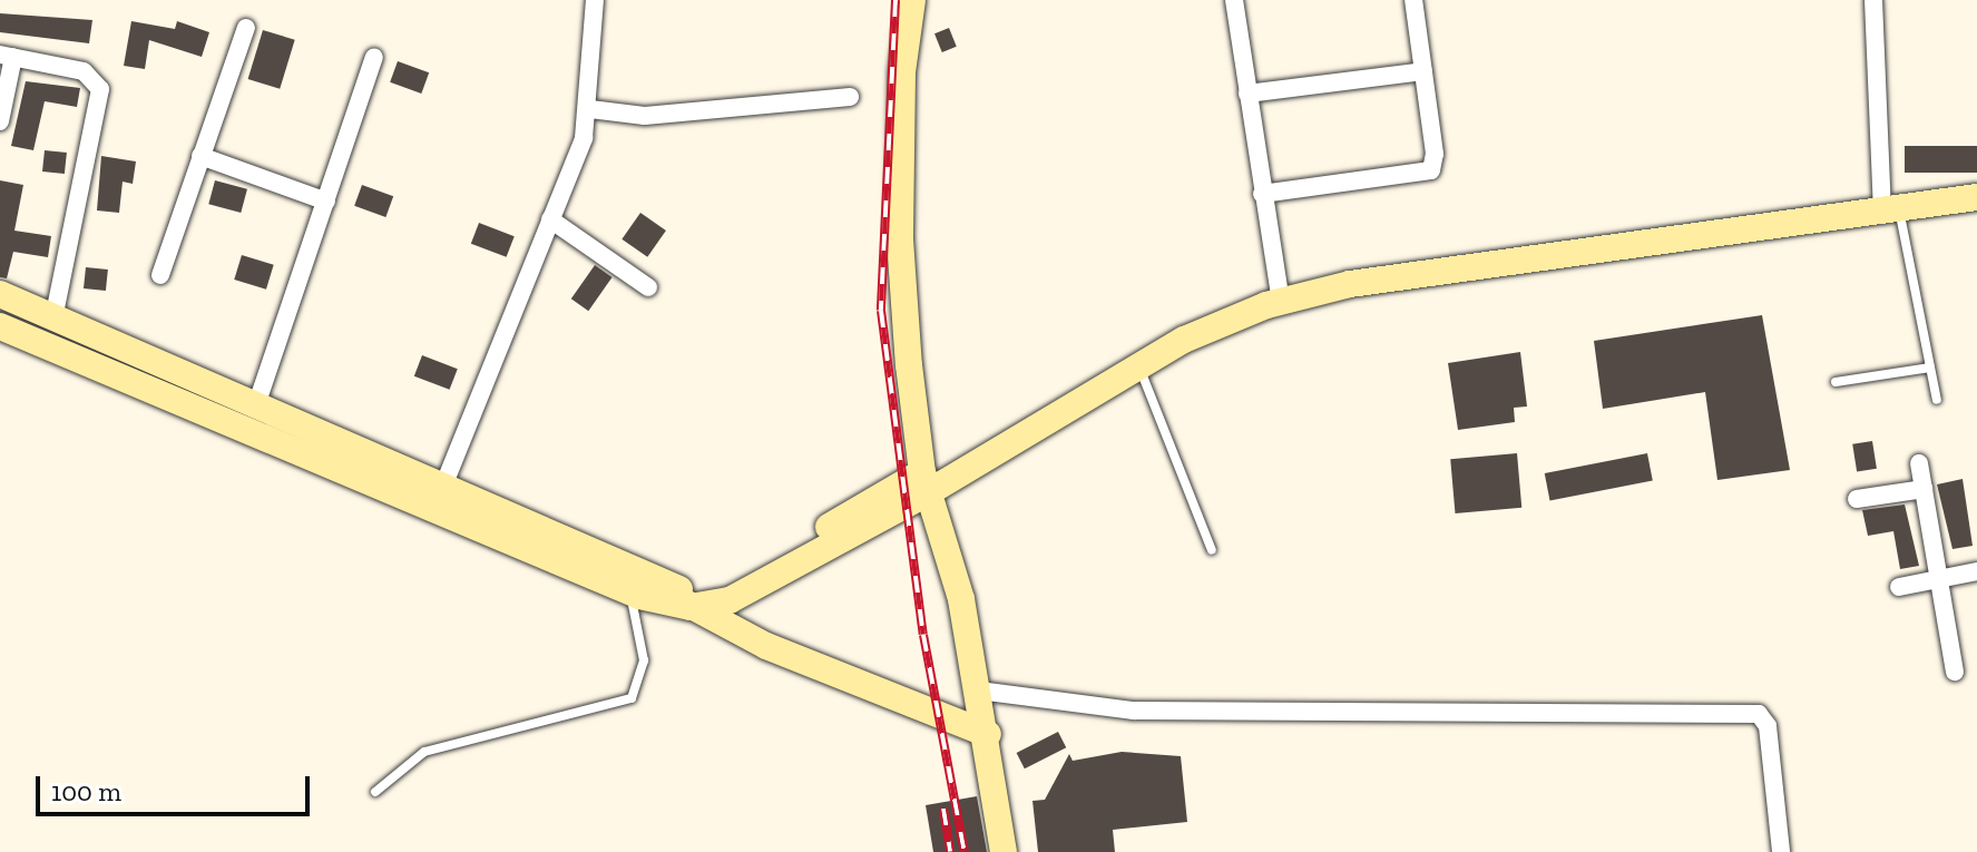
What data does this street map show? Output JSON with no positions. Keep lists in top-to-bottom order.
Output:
{
  "scale_bar": "100 m"
}
